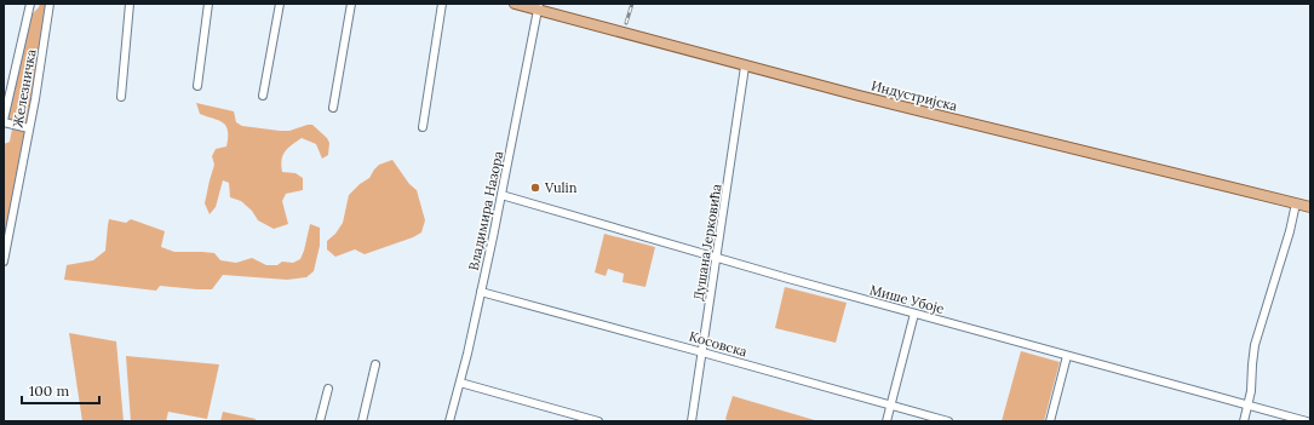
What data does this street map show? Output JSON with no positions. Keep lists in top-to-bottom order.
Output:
{
  "streets": {
    "main road": ["Индустријска"],
    "street": [
      "Железничка",
      "Владимира Назора",
      "Душана Јерковића",
      "Мише Убоје",
      "Косовска"
    ]
  },
  "crossings": [
    ["Индустријска", "Владимира Назора"],
    ["Индустријска", "Душана Јерковића"],
    ["Владимира Назора", "Мише Убоје"],
    ["Владимира Назора", "Косовска"],
    ["Душана Јерковића", "Мише Убоје"],
    ["Душана Јерковића", "Косовска"]
  ],
  "places": ["Vulin"],
  "scale_bar": "100 m"
}
